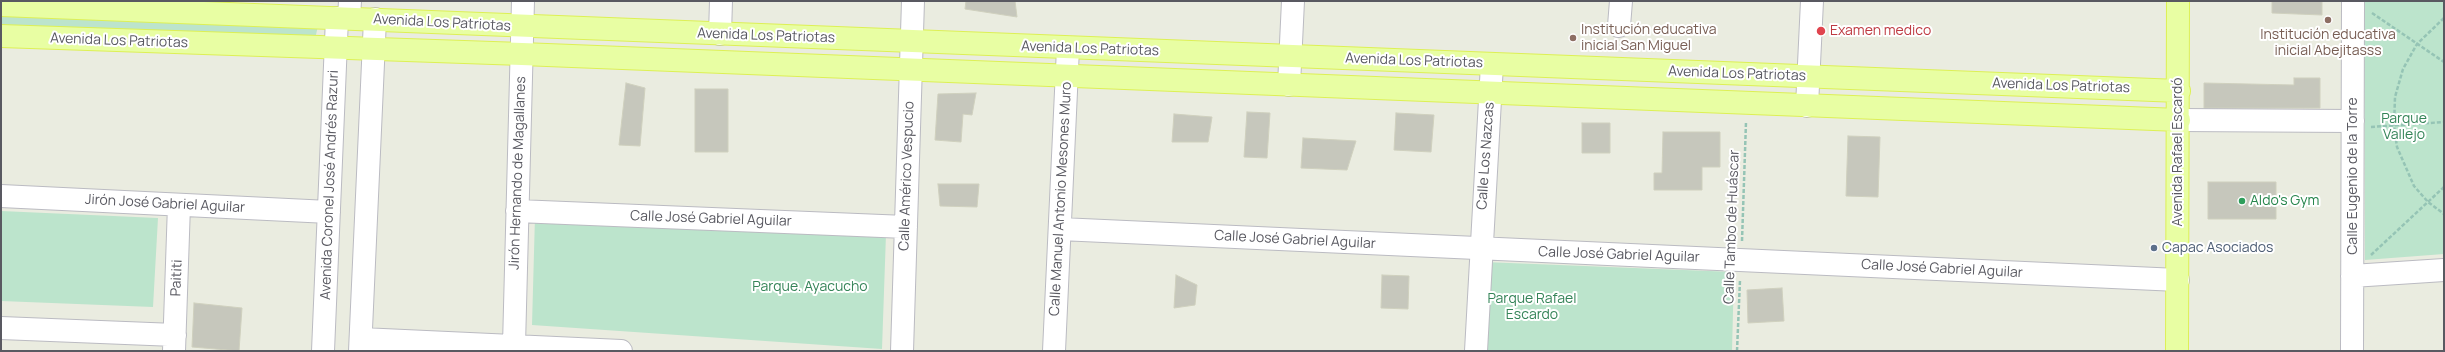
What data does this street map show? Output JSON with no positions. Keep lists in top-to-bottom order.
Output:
{
  "streets": {
    "main road": ["Avenida Los Patriotas", "Avenida Rafael Escardó"],
    "street": [
      "Calle Los Nazcas",
      "Jirón Hernando de Magallanes",
      "Calle Américo Vespucio",
      "Calle Eugenio de la Torre",
      "Avenida Coronel José Andrés Razuri",
      "Calle Manuel Antonio Mesones Muro",
      "Jirón José Gabriel Aguilar",
      "Calle José Gabriel Aguilar",
      "Paititi"
    ],
    "path": ["Calle Tambo de Huáscar"]
  },
  "crossings": [
    ["Avenida Los Patriotas", "Avenida Rafael Escardó"],
    ["Avenida Los Patriotas", "Calle Los Nazcas"],
    ["Avenida Los Patriotas", "Jirón Hernando de Magallanes"],
    ["Avenida Los Patriotas", "Calle Américo Vespucio"],
    ["Avenida Los Patriotas", "Avenida Coronel José Andrés Razuri"],
    ["Avenida Los Patriotas", "Calle Manuel Antonio Mesones Muro"],
    ["Avenida Los Patriotas", "Calle Tambo de Huáscar"],
    ["Avenida Rafael Escardó", "Calle José Gabriel Aguilar"],
    ["Calle Los Nazcas", "Calle José Gabriel Aguilar"],
    ["Jirón Hernando de Magallanes", "Calle José Gabriel Aguilar"],
    ["Calle Américo Vespucio", "Calle José Gabriel Aguilar"],
    ["Avenida Coronel José Andrés Razuri", "Jirón José Gabriel Aguilar"],
    ["Calle Manuel Antonio Mesones Muro", "Calle José Gabriel Aguilar"],
    ["Jirón José Gabriel Aguilar", "Paititi"],
    ["Calle José Gabriel Aguilar", "Calle Tambo de Huáscar"]
  ],
  "parks": ["Parque Vallejo", "Parque. Ayacucho", "Parque Rafael Escardo"],
  "places": [
    "Institución educativa inicial Abejitasss",
    "Examen medico",
    "Institución educativa inicial San Miguel",
    "Aldo's Gym",
    "Capac Asociados"
  ]
}
